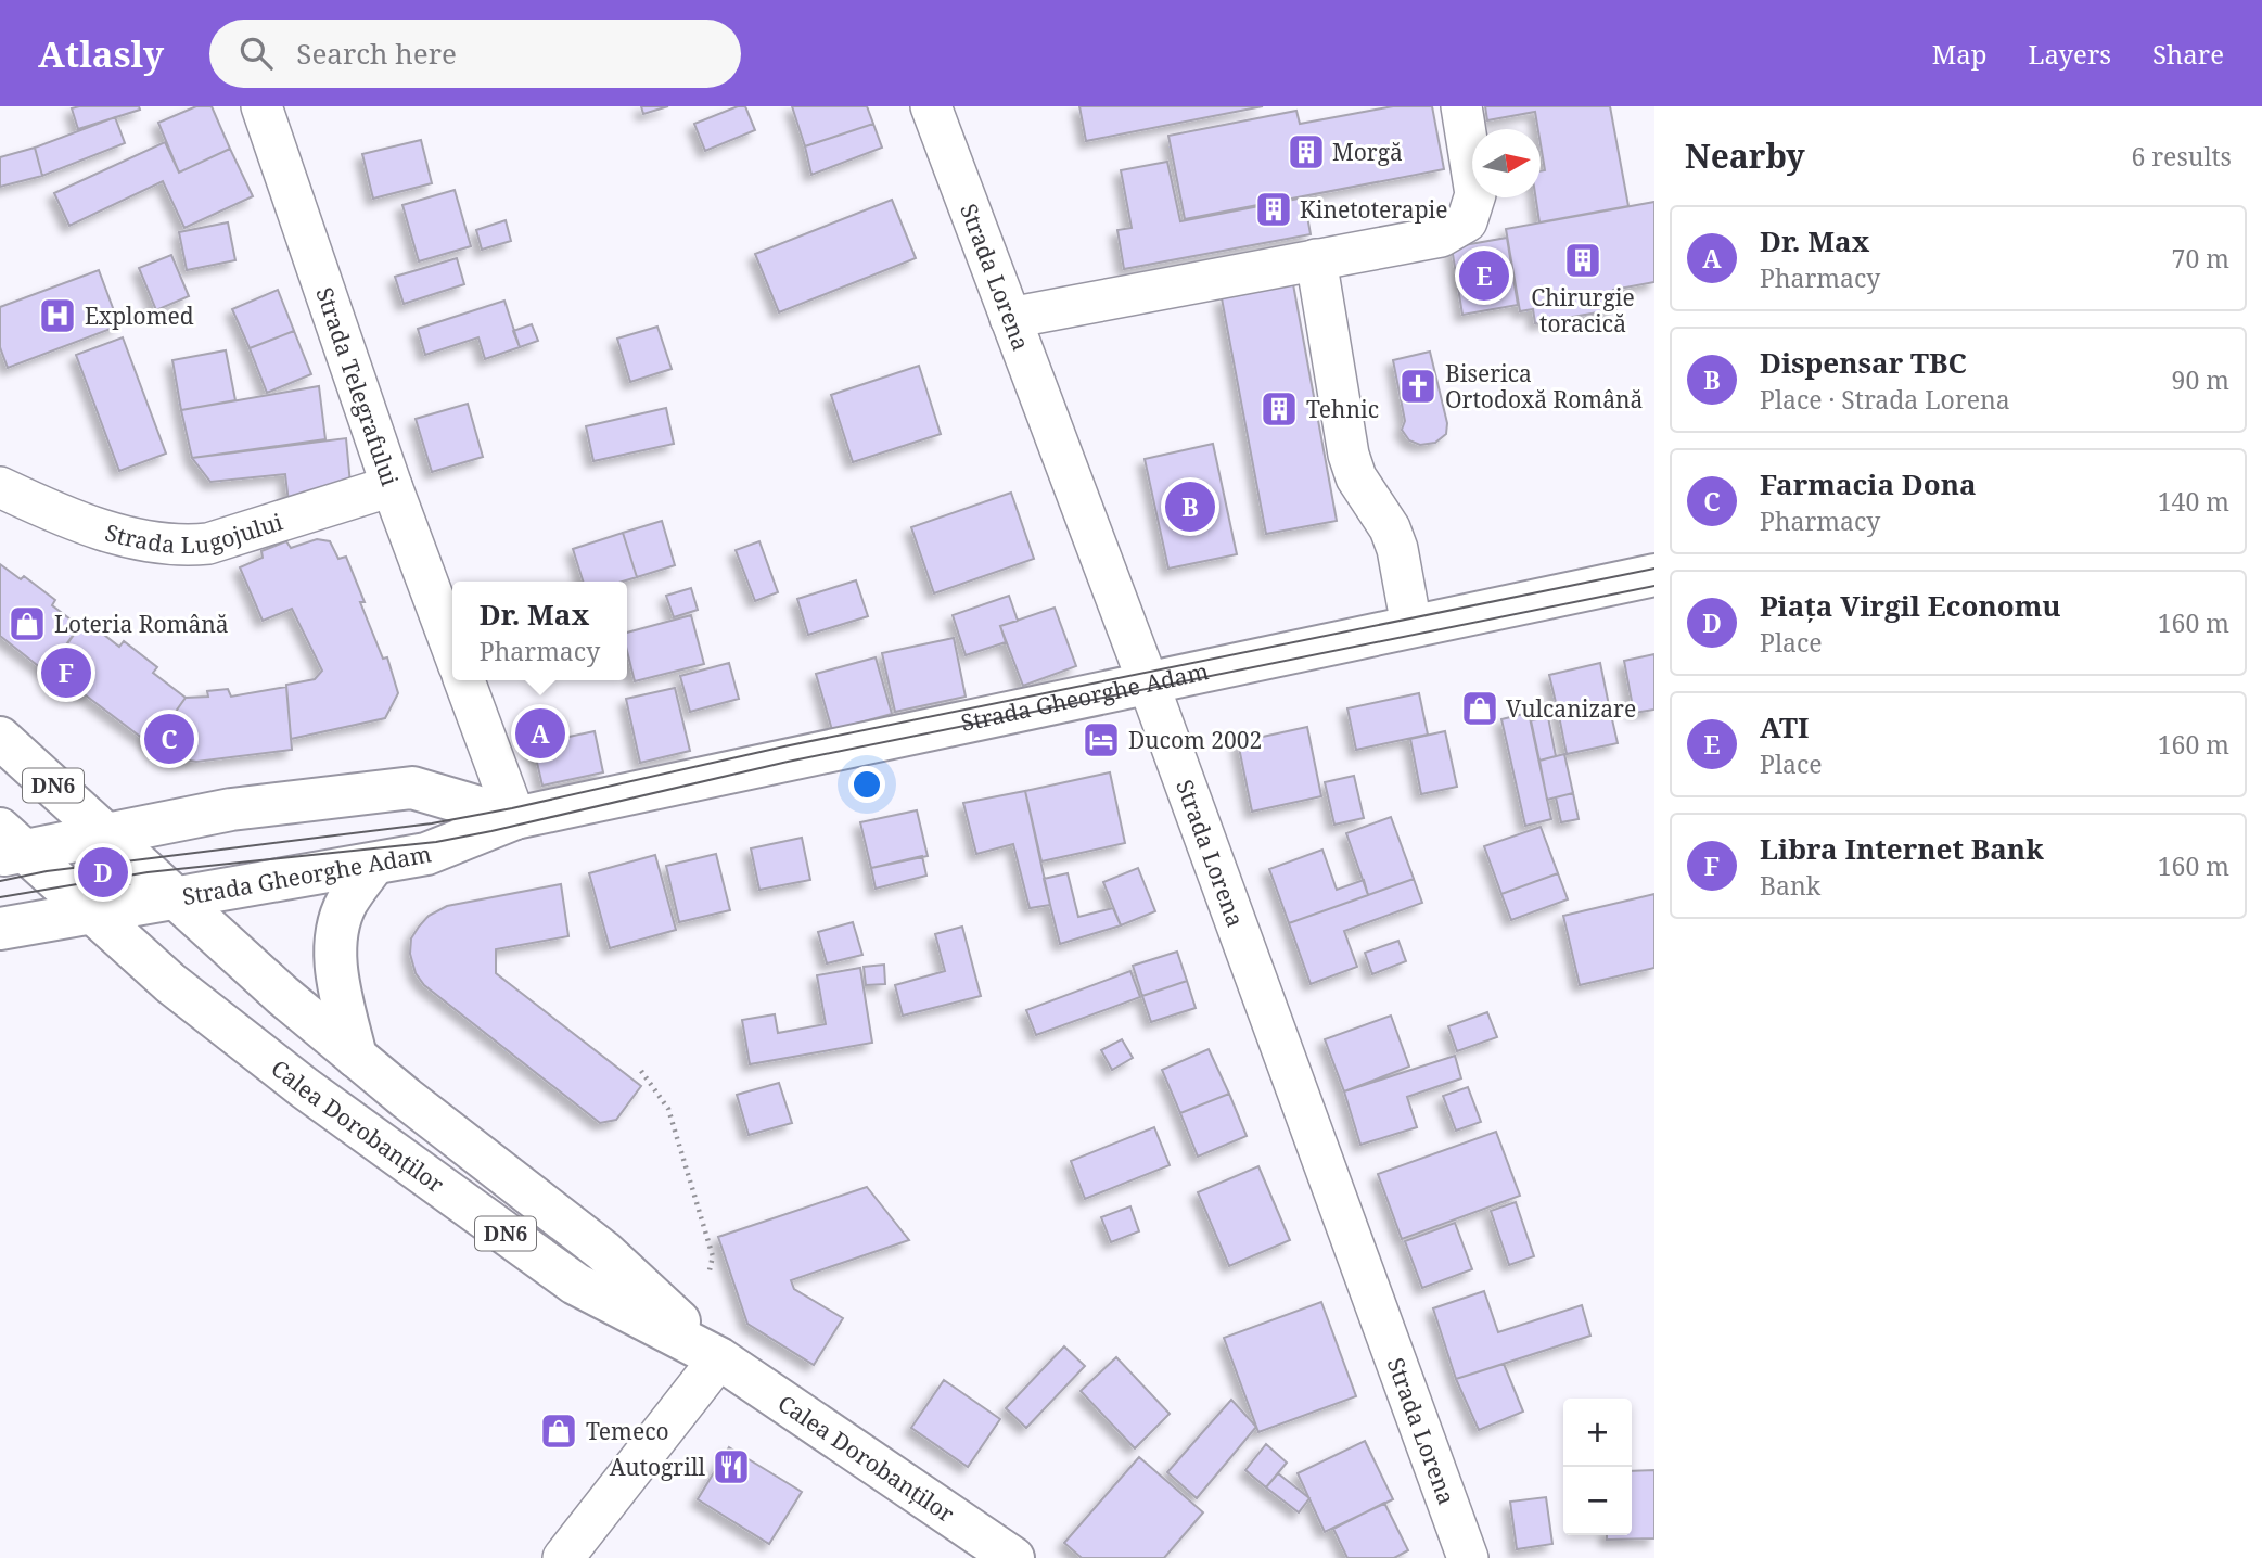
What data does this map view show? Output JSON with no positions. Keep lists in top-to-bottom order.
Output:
{
  "streets": {
    "main road": ["Strada Gheorghe Adam", "DN6", "Calea Dorobanților"],
    "street": ["Strada Lorena", "Strada Telegrafului", "Strada Lugojului"]
  },
  "crossings": [
    ["Strada Lorena", "Strada Gheorghe Adam"],
    ["Strada Telegrafului", "Strada Lugojului"],
    ["Strada Gheorghe Adam", "DN6"],
    ["Strada Gheorghe Adam", "Calea Dorobanților"],
    ["DN6", "Calea Dorobanților"]
  ],
  "places": {
    "building": [
      "Morgă",
      "Kinetoterapie",
      "Chirurgie toracică",
      "Tehnic"
    ],
    "hospital": ["Explomed"],
    "church": ["Biserica Ortodoxă Română"],
    "shop": ["Loteria Română", "Vulcanizare", "Temeco"],
    "hotel": ["Ducom 2002"],
    "restaurant": ["Autogrill"]
  },
  "north": "right",
  "page": {
    "header": "Atlasly",
    "search": "Search here",
    "nav": ["Map", "Layers", "Share"],
    "heading": ["Nearby", "6 results"],
    "list": [
      {
        "mark": "A",
        "name": "Dr. Max",
        "note": "Pharmacy",
        "value": "70 m"
      },
      {
        "mark": "B",
        "name": "Dispensar TBC",
        "note": "Place · Strada Lorena",
        "value": "90 m"
      },
      {
        "mark": "C",
        "name": "Farmacia Dona",
        "note": "Pharmacy",
        "value": "140 m"
      },
      {
        "mark": "D",
        "name": "Piața Virgil Economu",
        "note": "Place",
        "value": "160 m"
      },
      {
        "mark": "E",
        "name": "ATI",
        "note": "Place",
        "value": "160 m"
      },
      {
        "mark": "F",
        "name": "Libra Internet Bank",
        "note": "Bank",
        "value": "160 m"
      }
    ],
    "pins": [
      "E",
      "B",
      "F",
      "A",
      "C",
      "D"
    ],
    "popup": ["Dr. Max", "Pharmacy"],
    "map_buttons": ["+", "−"]
  }
}
